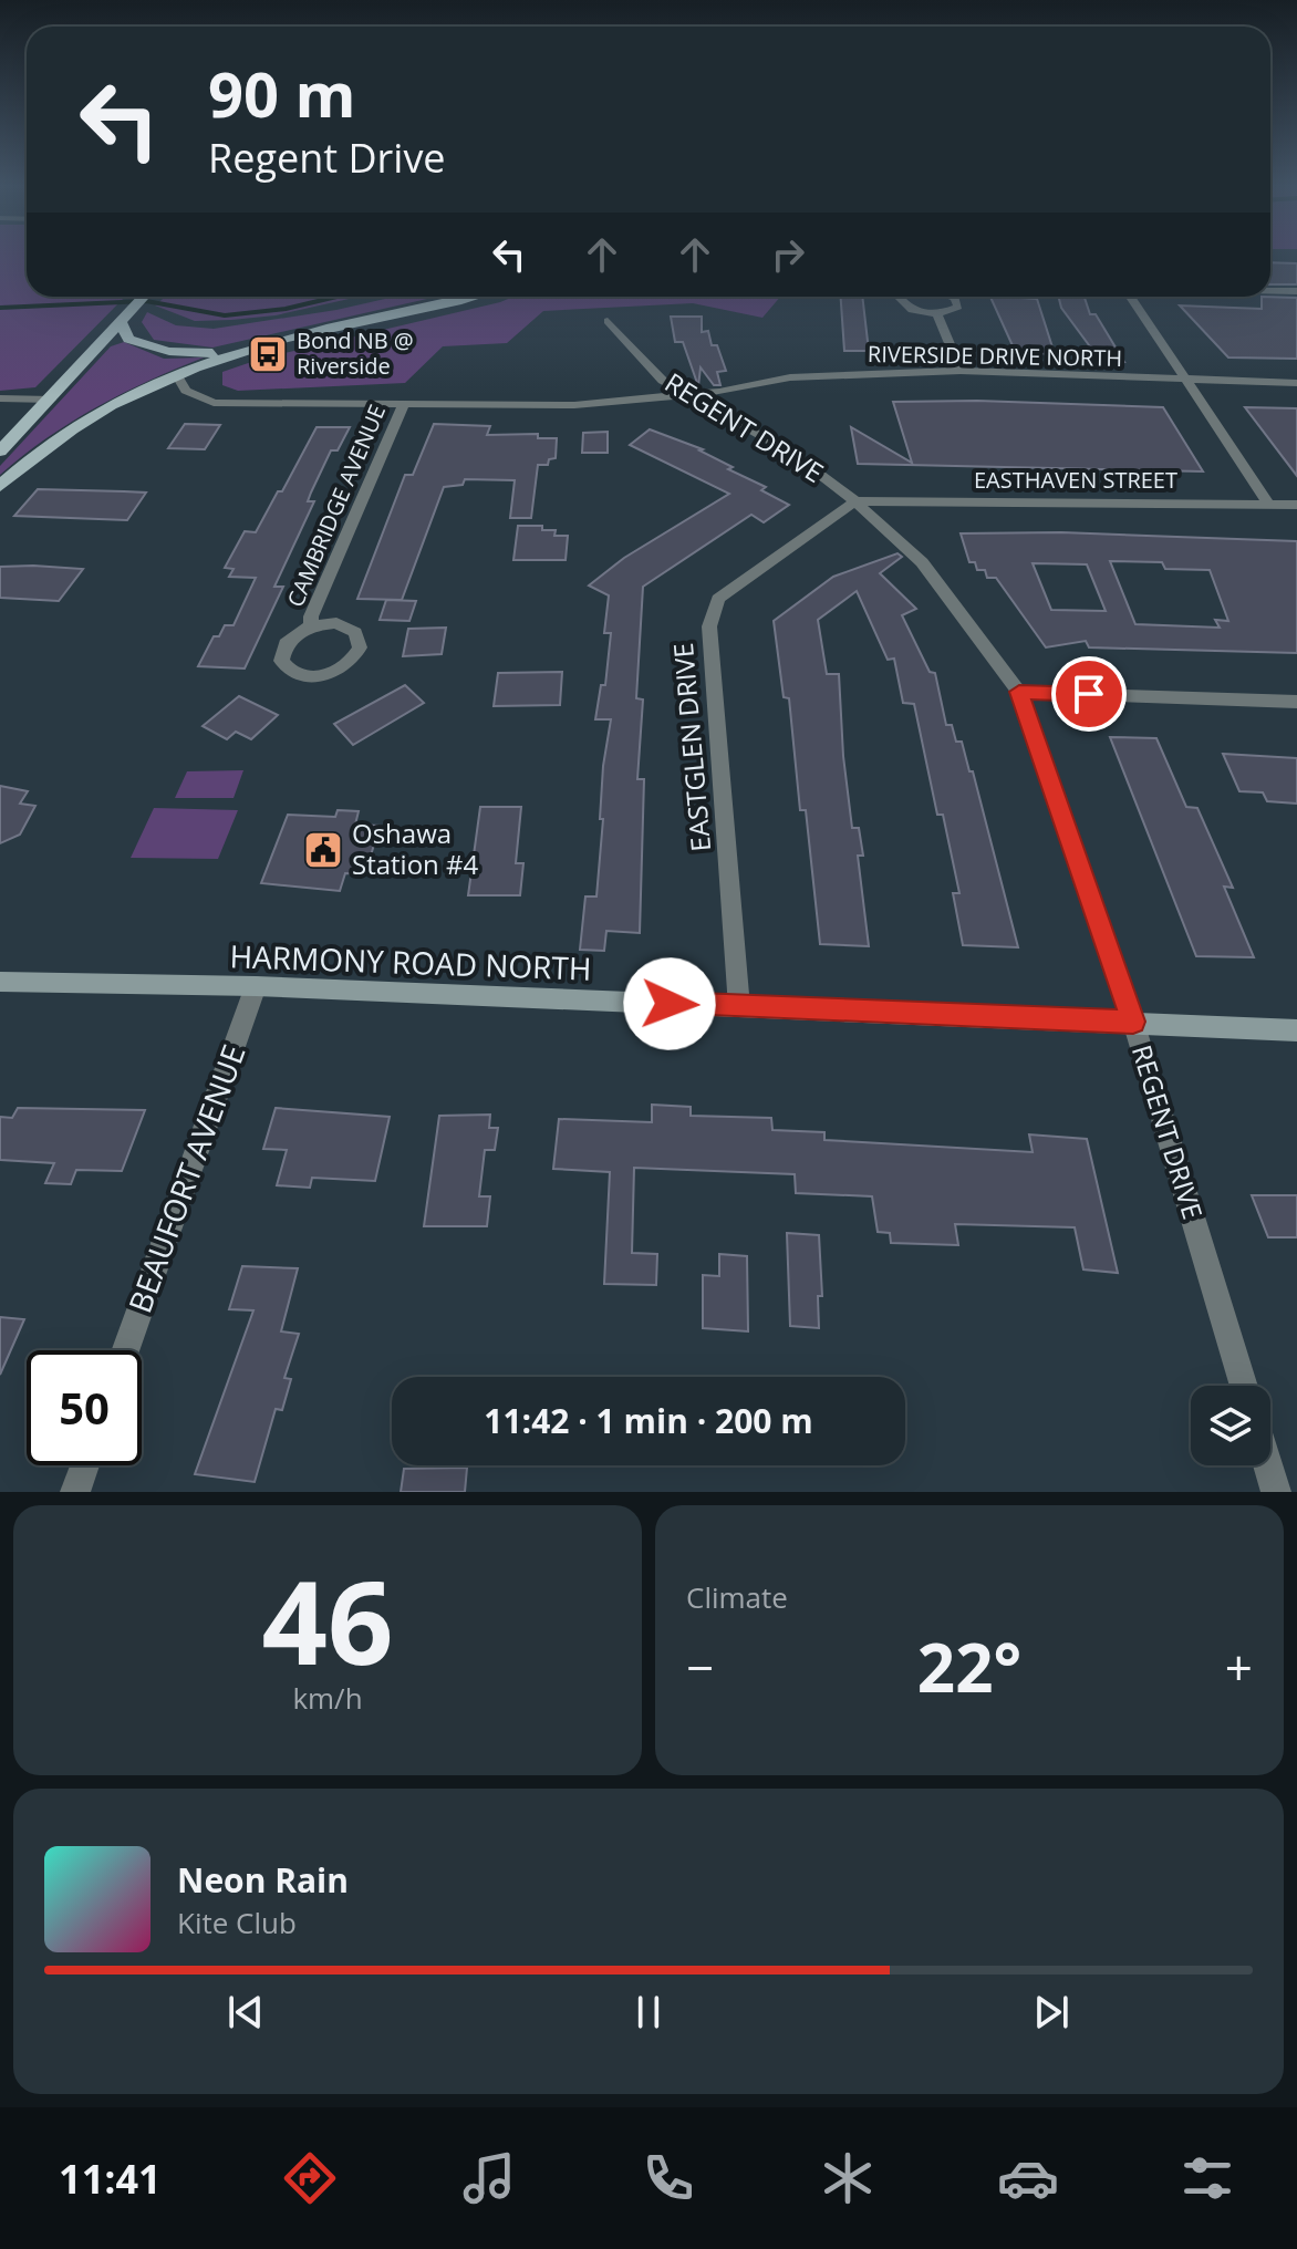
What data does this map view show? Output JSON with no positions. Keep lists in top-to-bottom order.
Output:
{
  "streets": {
    "main road": ["HARMONY ROAD NORTH"],
    "street": [
      "RIVERSIDE DRIVE NORTH",
      "REGENT DRIVE",
      "EASTHAVEN STREET",
      "CAMBRIDGE AVENUE",
      "EASTGLEN DRIVE",
      "BEAUFORT AVENUE"
    ]
  },
  "crossings": [
    ["RIVERSIDE DRIVE NORTH", "REGENT DRIVE"],
    ["RIVERSIDE DRIVE NORTH", "CAMBRIDGE AVENUE"],
    ["REGENT DRIVE", "EASTHAVEN STREET"],
    ["REGENT DRIVE", "EASTGLEN DRIVE"],
    ["REGENT DRIVE", "HARMONY ROAD NORTH"],
    ["EASTHAVEN STREET", "EASTGLEN DRIVE"],
    ["EASTGLEN DRIVE", "HARMONY ROAD NORTH"],
    ["HARMONY ROAD NORTH", "BEAUFORT AVENUE"]
  ],
  "places": {
    "bus stop": ["Bond NB @ Riverside"],
    "public building": ["Oshawa Station #4"]
  },
  "page": {
    "turn": ["90 m", "Regent Drive"],
    "limit": "50",
    "trip": "11:42 · 1 min · 200 m",
    "tile": [
      ["46", "km/h"],
      "Climate"
    ],
    "heat": ["−", "22°", "+"],
    "song": ["Neon Rain", "Kite Club"],
    "tabs": "11:41"
  }
}
